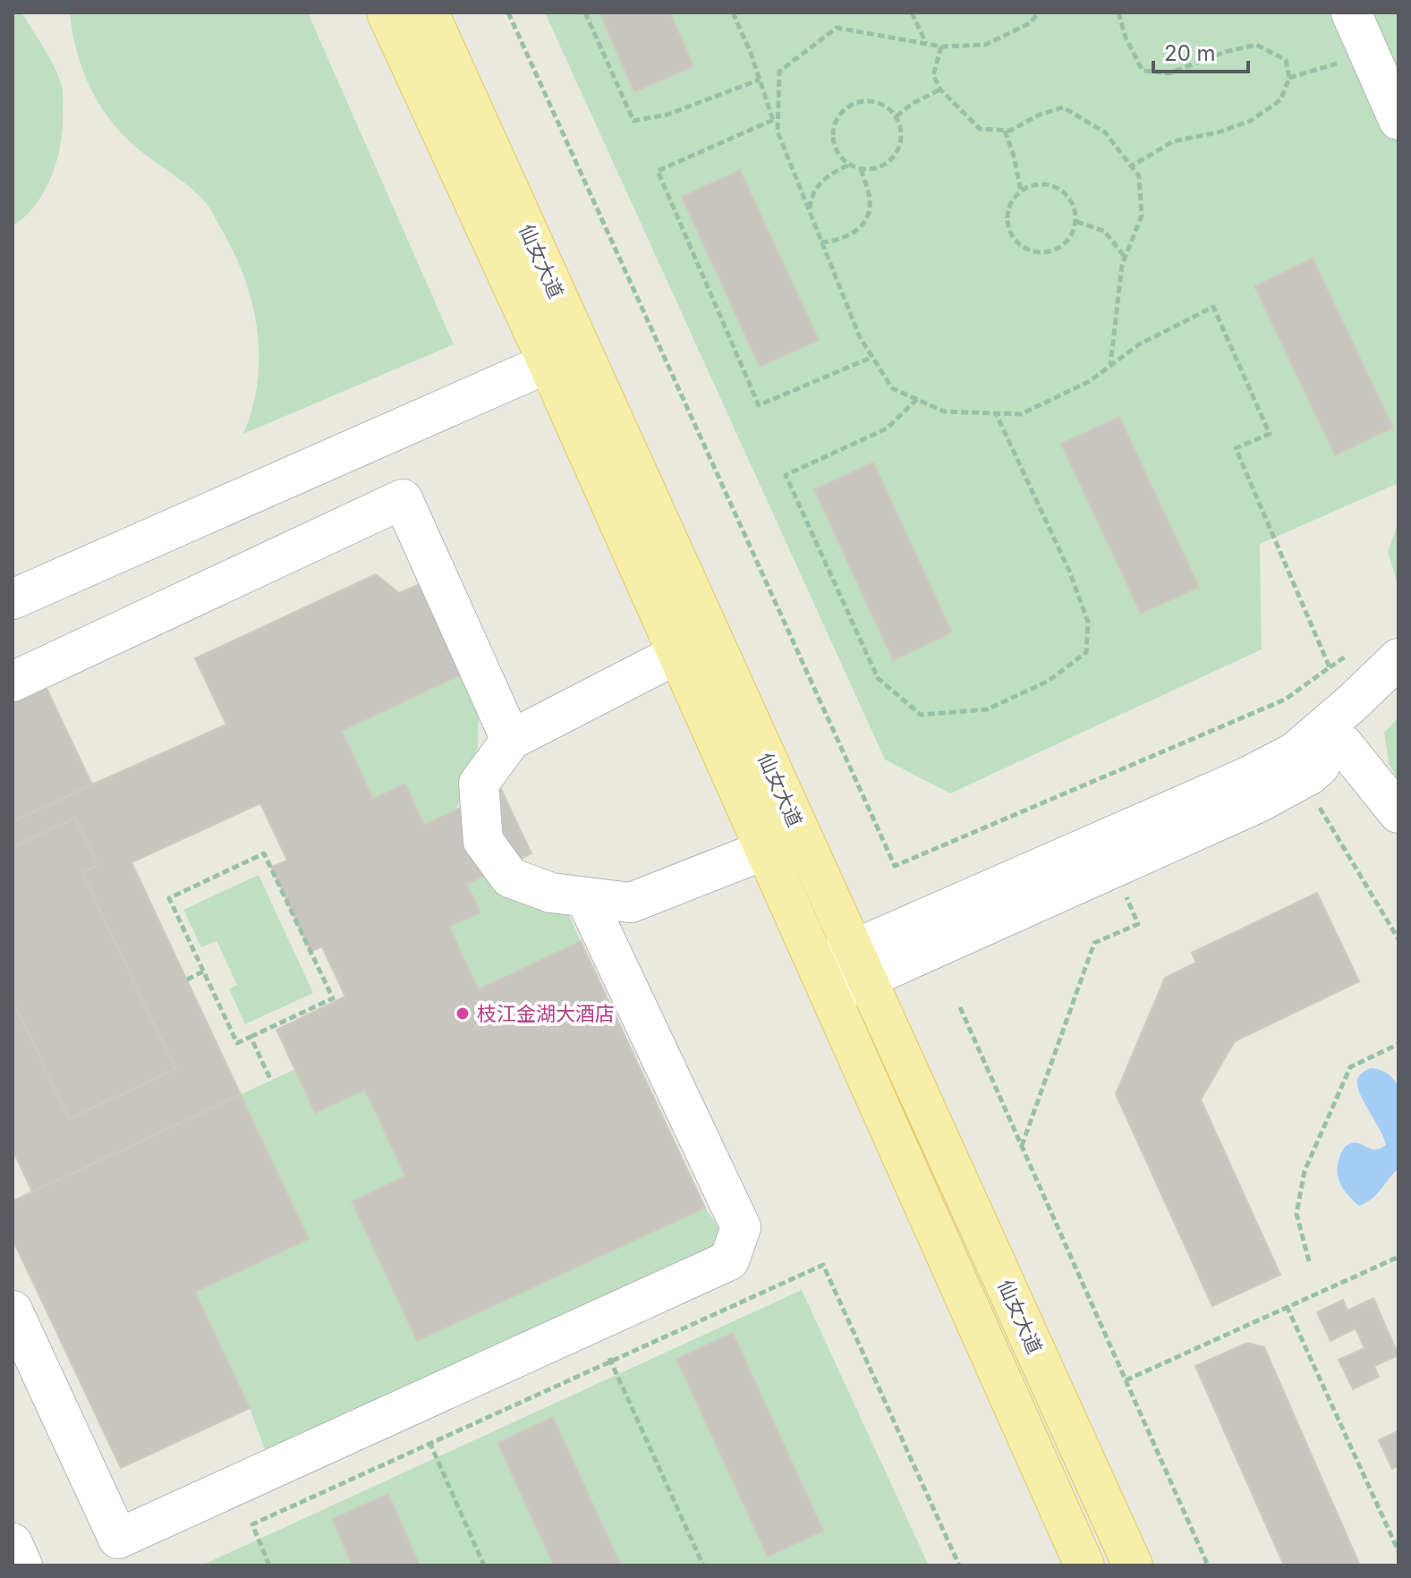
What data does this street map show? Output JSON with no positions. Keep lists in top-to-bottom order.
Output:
{
  "streets": {
    "main road": ["仙女大道"]
  },
  "places": ["枝江金湖大酒店"],
  "scale_bar": "20 m"
}
